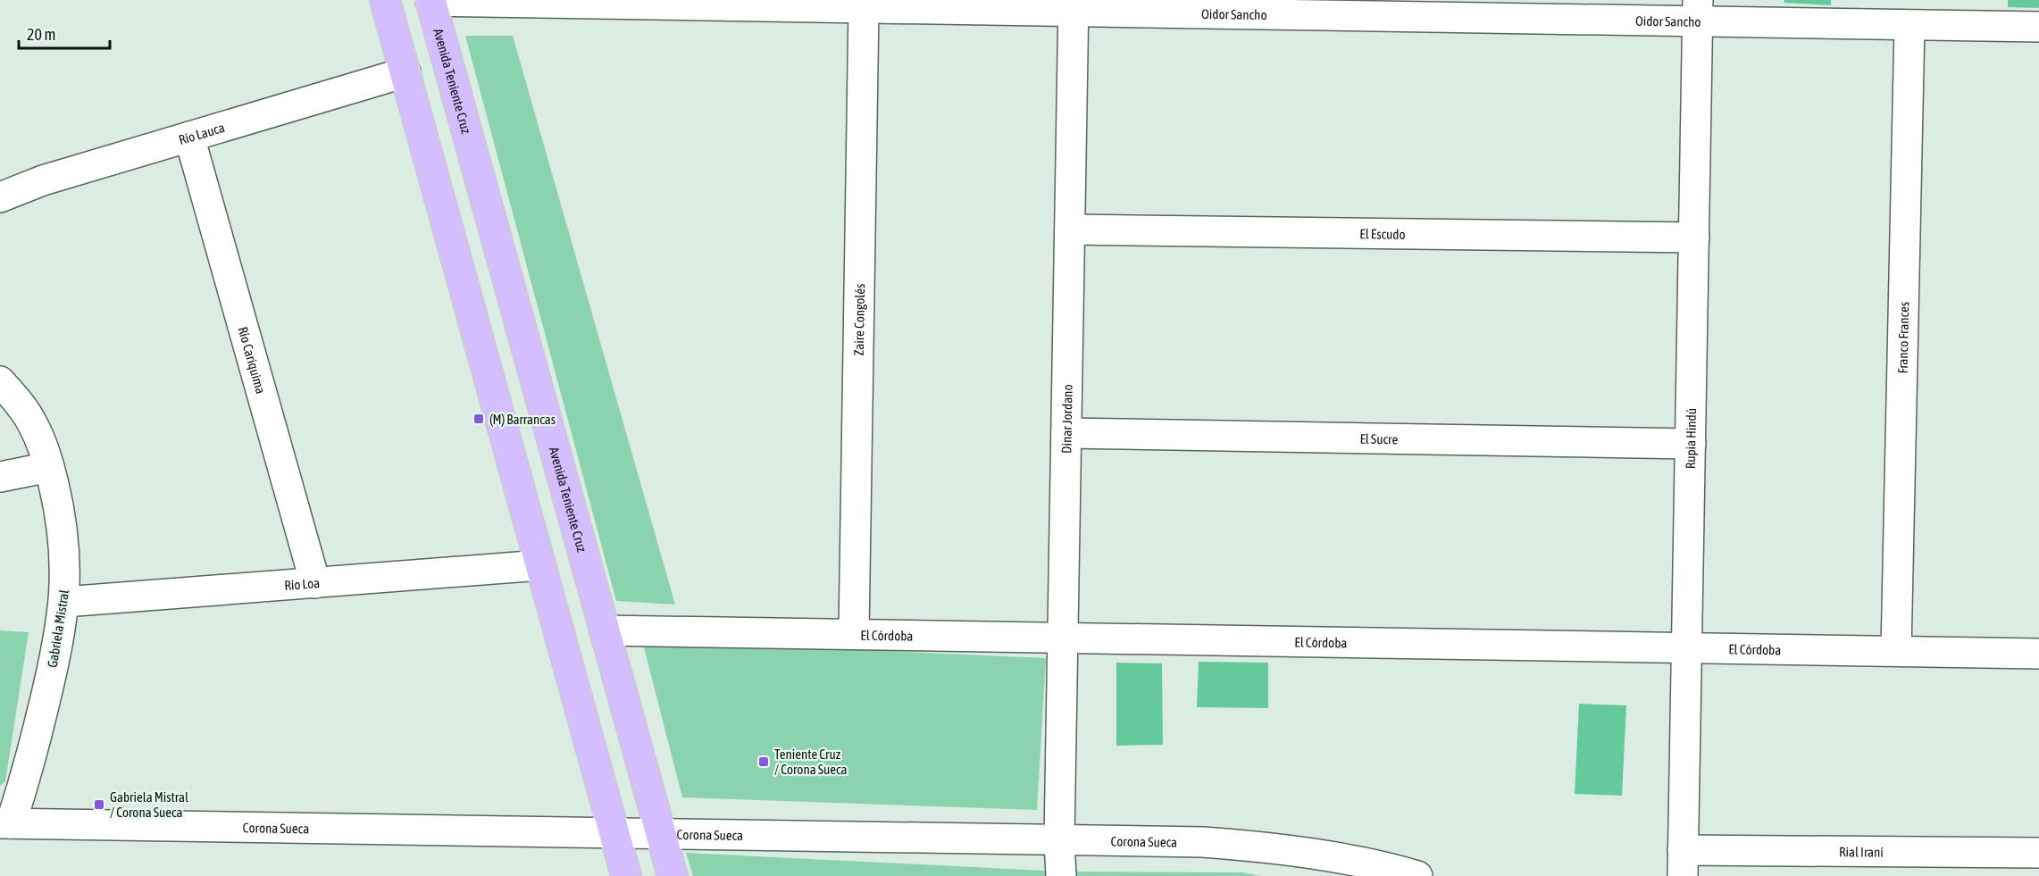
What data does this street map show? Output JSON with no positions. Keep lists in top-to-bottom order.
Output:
{
  "streets": {
    "main road": ["Avenida Teniente Cruz"],
    "street": [
      "Oidor Sancho",
      "Río Lauca",
      "El Escudo",
      "Zaire Congolés",
      "Franco Frances",
      "Río Cariquima",
      "Dinar Jordano",
      "El Sucre",
      "Rupia Hindú",
      "Río Loa",
      "Gabriela Mistral",
      "El Córdoba",
      "Corona Sueca",
      "Rial Iraní"
    ]
  },
  "crossings": [
    ["Oidor Sancho", "Avenida Teniente Cruz"],
    ["Oidor Sancho", "Zaire Congolés"],
    ["Oidor Sancho", "Franco Frances"],
    ["Oidor Sancho", "Dinar Jordano"],
    ["Oidor Sancho", "Rupia Hindú"],
    ["Avenida Teniente Cruz", "El Córdoba"],
    ["Avenida Teniente Cruz", "Corona Sueca"],
    ["Río Lauca", "Río Cariquima"],
    ["El Escudo", "Dinar Jordano"],
    ["El Escudo", "Rupia Hindú"],
    ["Zaire Congolés", "El Córdoba"],
    ["Franco Frances", "El Córdoba"],
    ["Río Cariquima", "Río Loa"],
    ["Dinar Jordano", "El Sucre"],
    ["Dinar Jordano", "El Córdoba"],
    ["Dinar Jordano", "Corona Sueca"],
    ["El Sucre", "Rupia Hindú"],
    ["Rupia Hindú", "El Córdoba"],
    ["Rupia Hindú", "Rial Iraní"],
    ["Río Loa", "Gabriela Mistral"],
    ["Gabriela Mistral", "Corona Sueca"]
  ],
  "places": {
    "transit": ["(M) Barrancas", "Teniente Cruz / Corona Sueca", "Gabriela Mistral / Corona Sueca"]
  },
  "scale_bar": "20 m"
}
